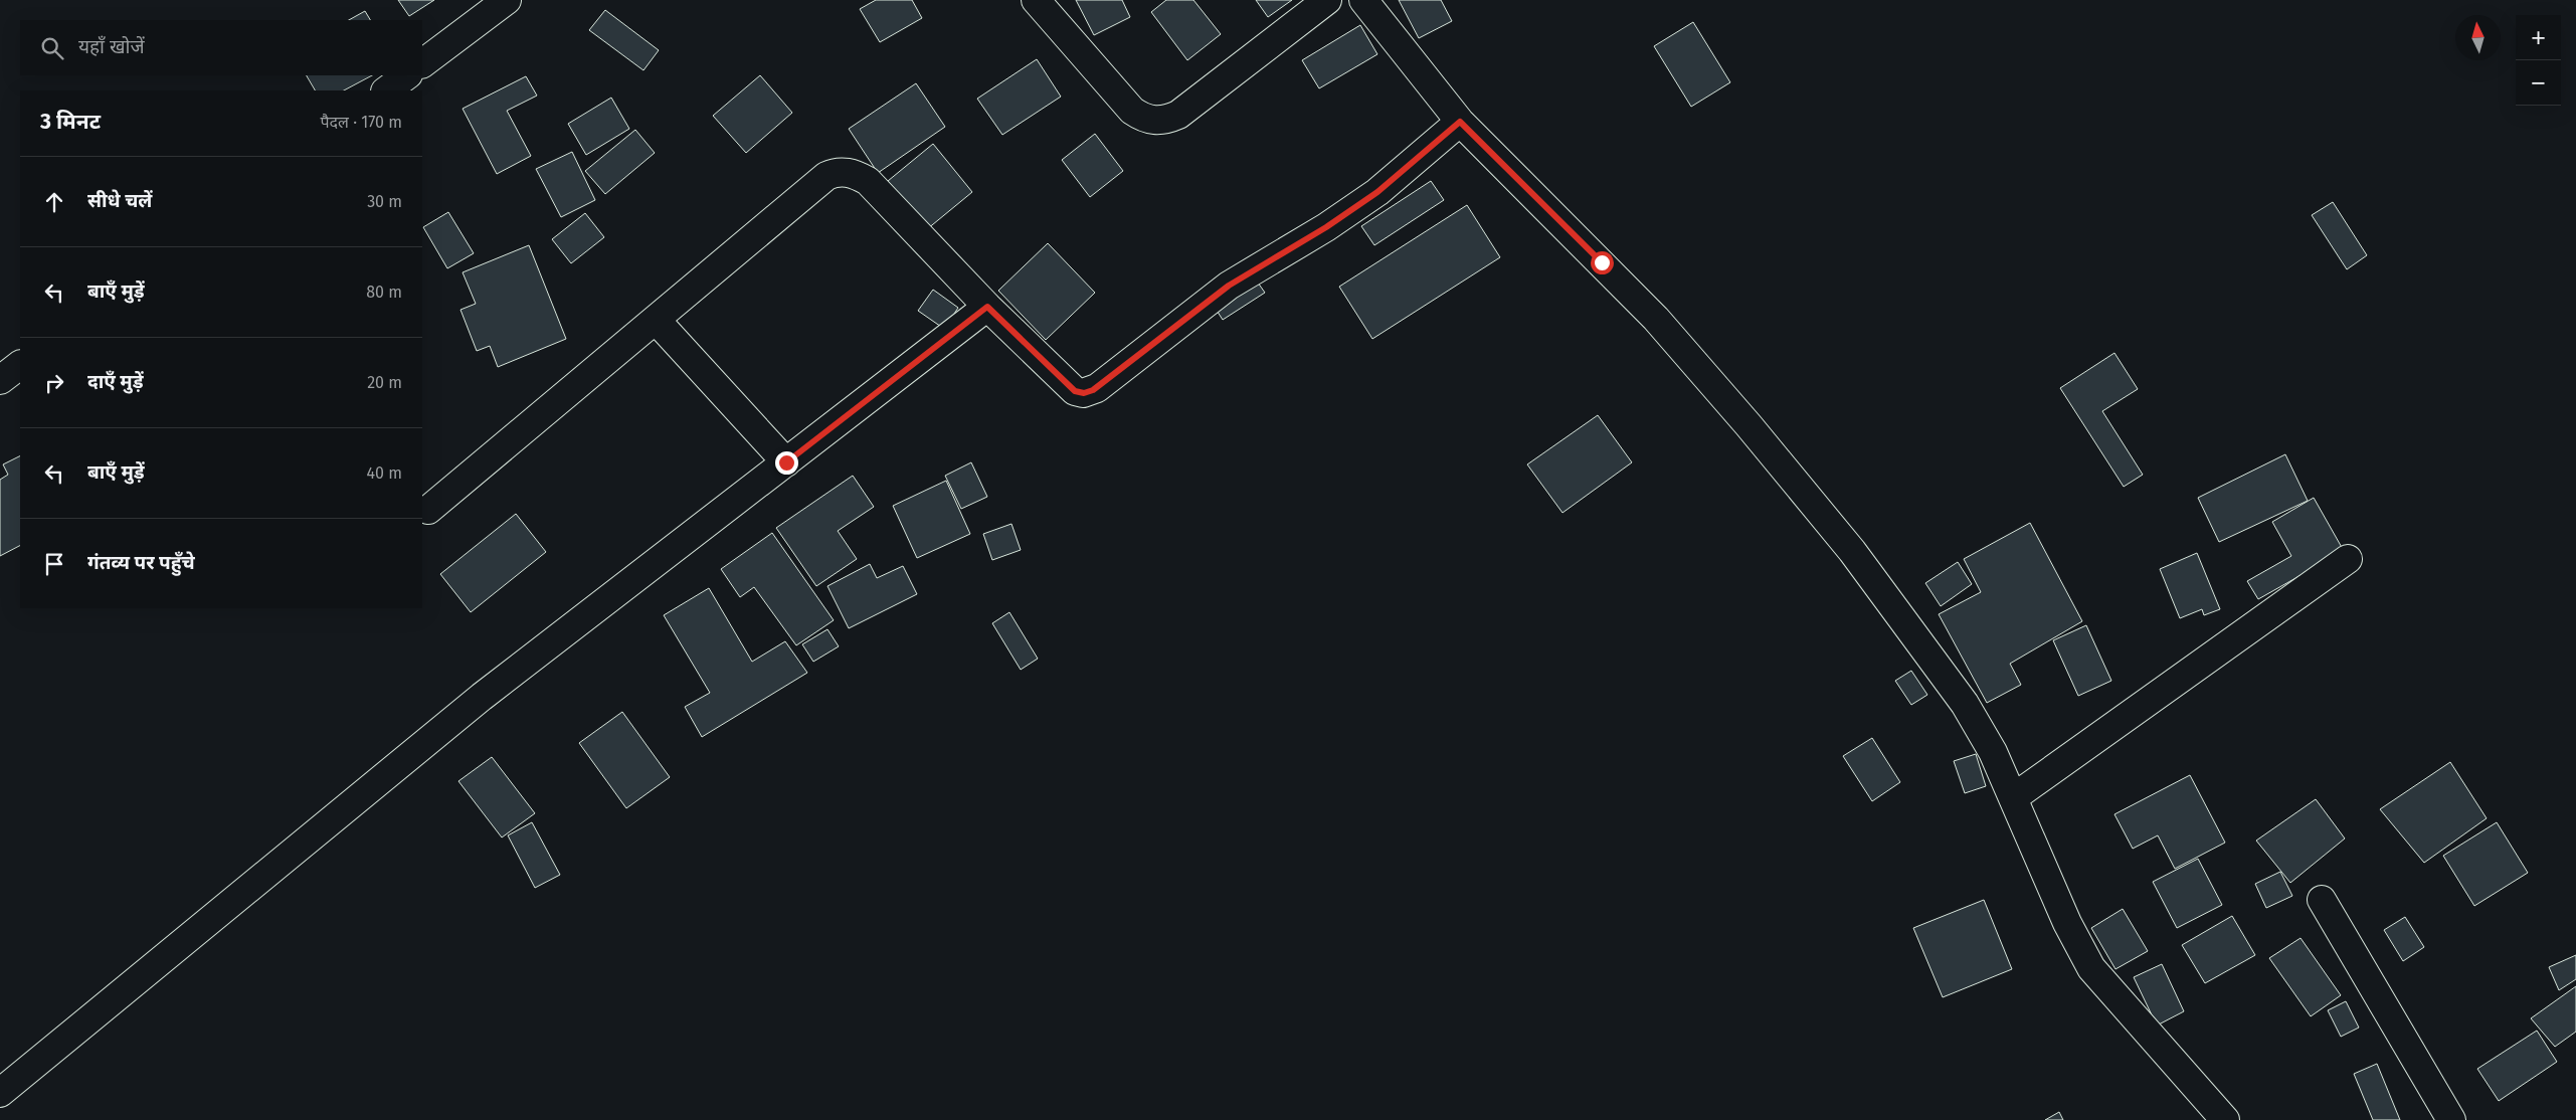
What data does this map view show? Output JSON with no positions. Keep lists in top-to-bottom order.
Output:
{
  "north": "top",
  "page": {
    "map_buttons": ["+", "−"],
    "search": "यहाँ खोजें",
    "heading": ["3 मिनट", "पैदल · 170 m"],
    "list": [
      ["सीधे चलें", "30 m"],
      ["बाएँ मुड़ें", "80 m"],
      ["दाएँ मुड़ें", "20 m"],
      ["बाएँ मुड़ें", "40 m"],
      "गंतव्य पर पहुँचे"
    ]
  }
}
